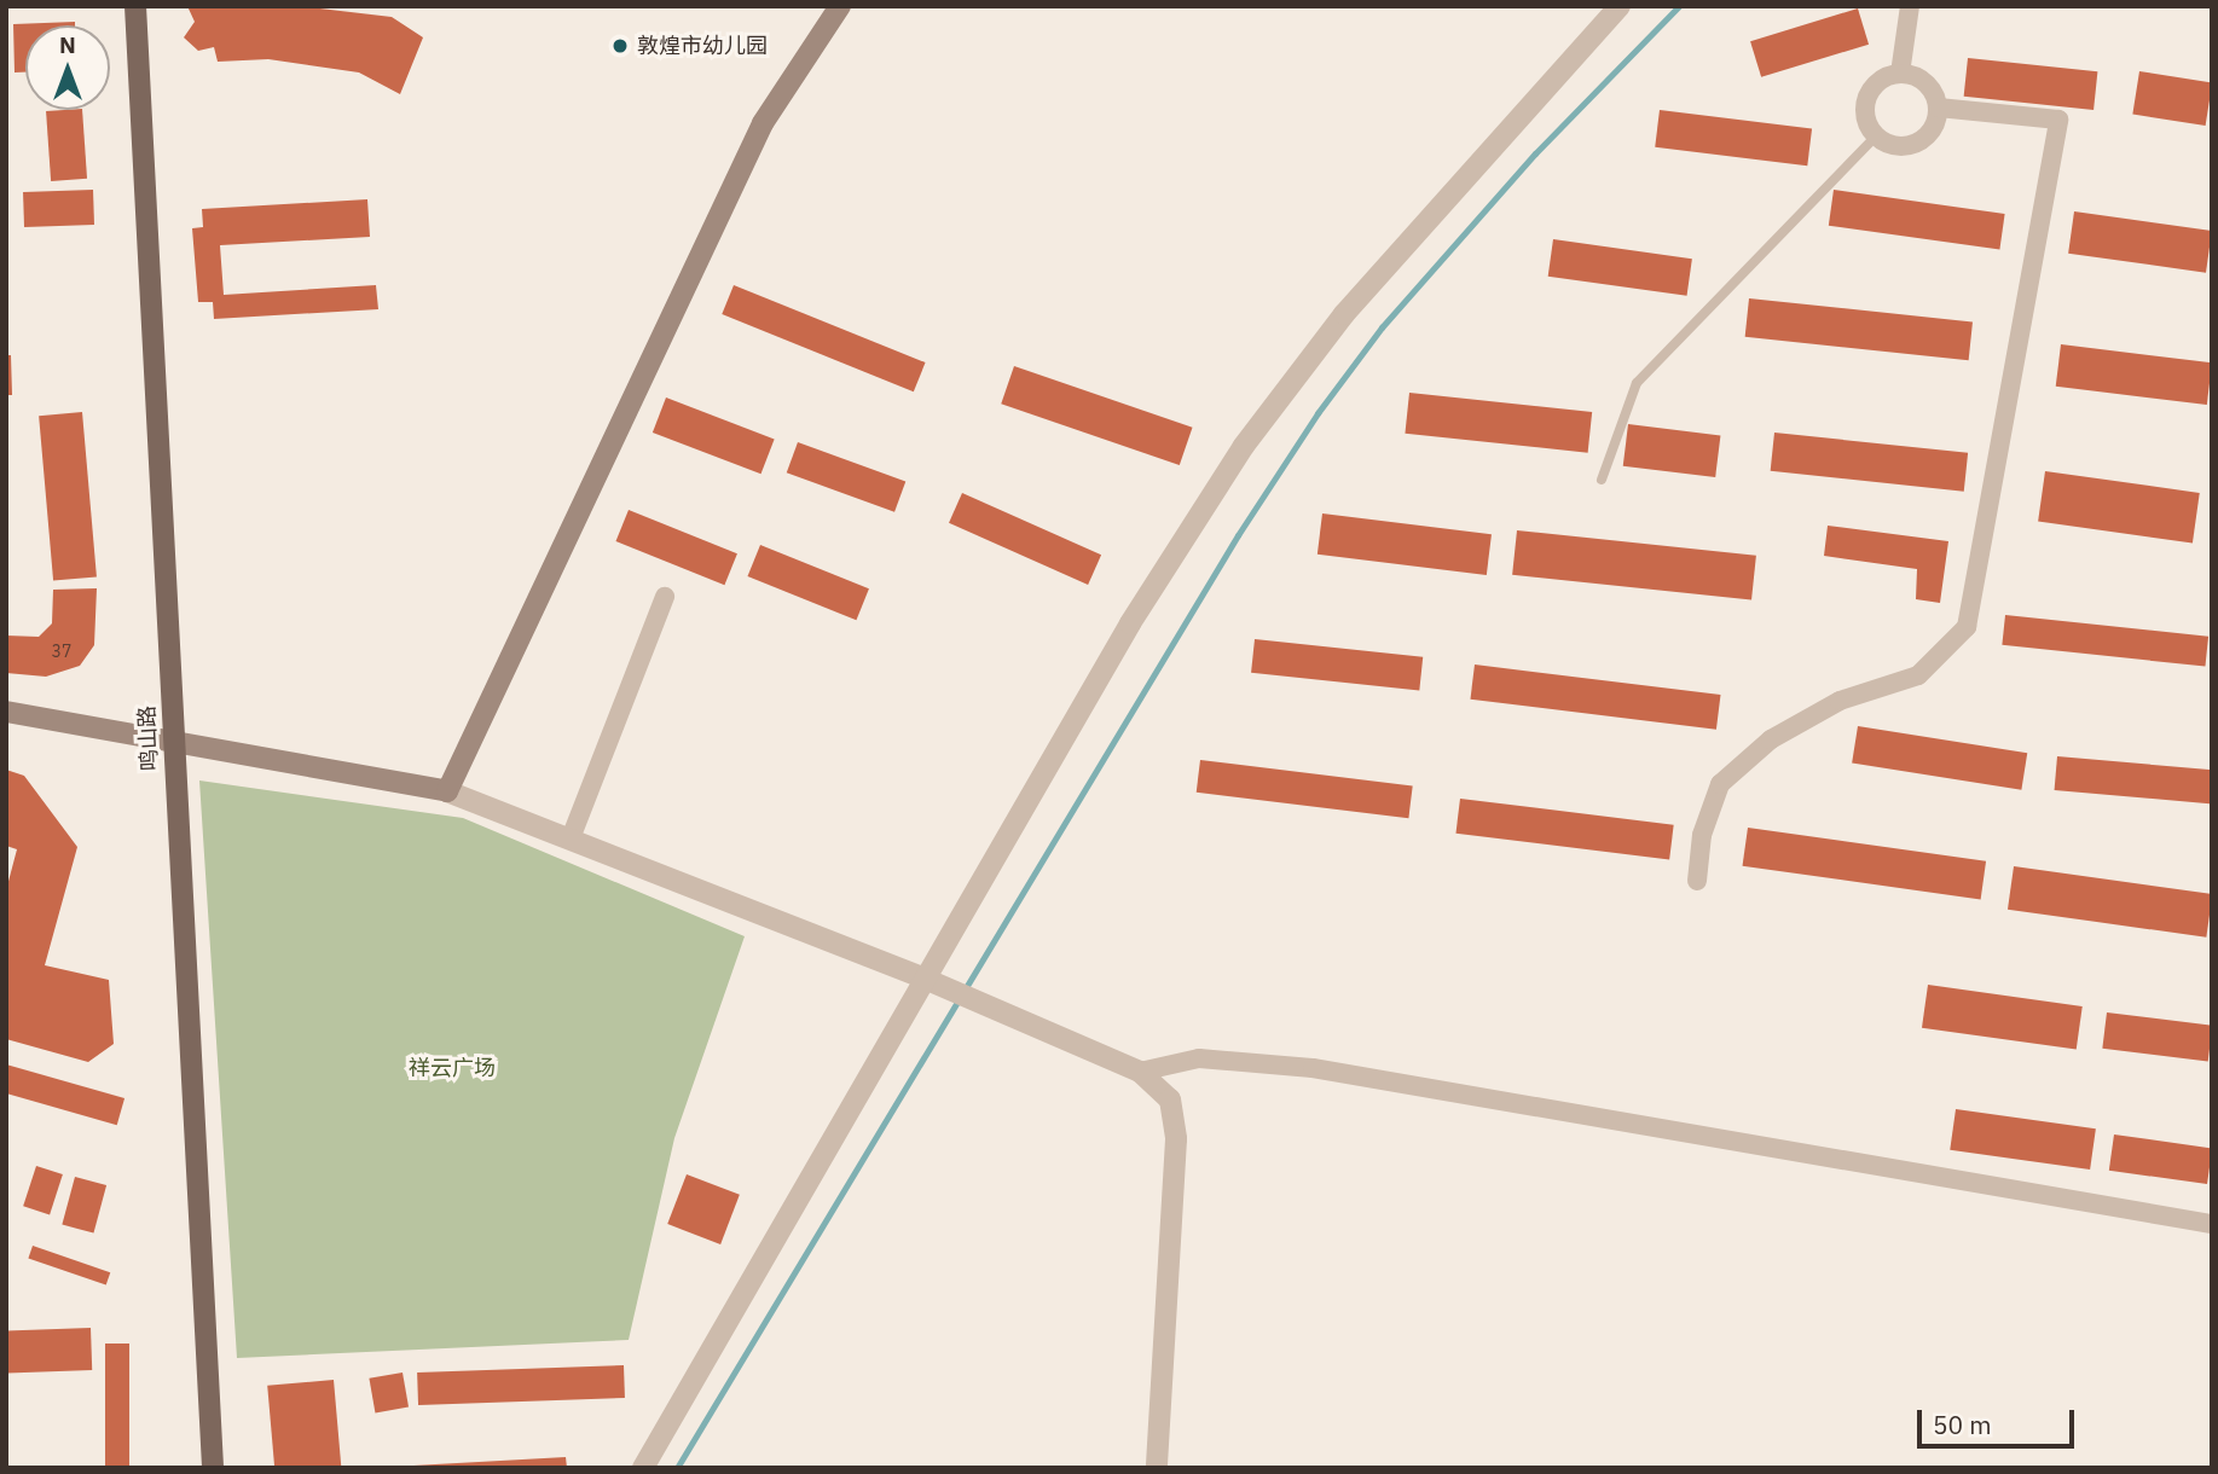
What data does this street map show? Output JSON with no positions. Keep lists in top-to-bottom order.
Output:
{
  "streets": {
    "main road": ["鸣山路"]
  },
  "parks": ["祥云广场"],
  "places": ["敦煌市幼儿园"],
  "house_numbers": ["37"],
  "scale_bar": "50 m",
  "north": "top"
}
